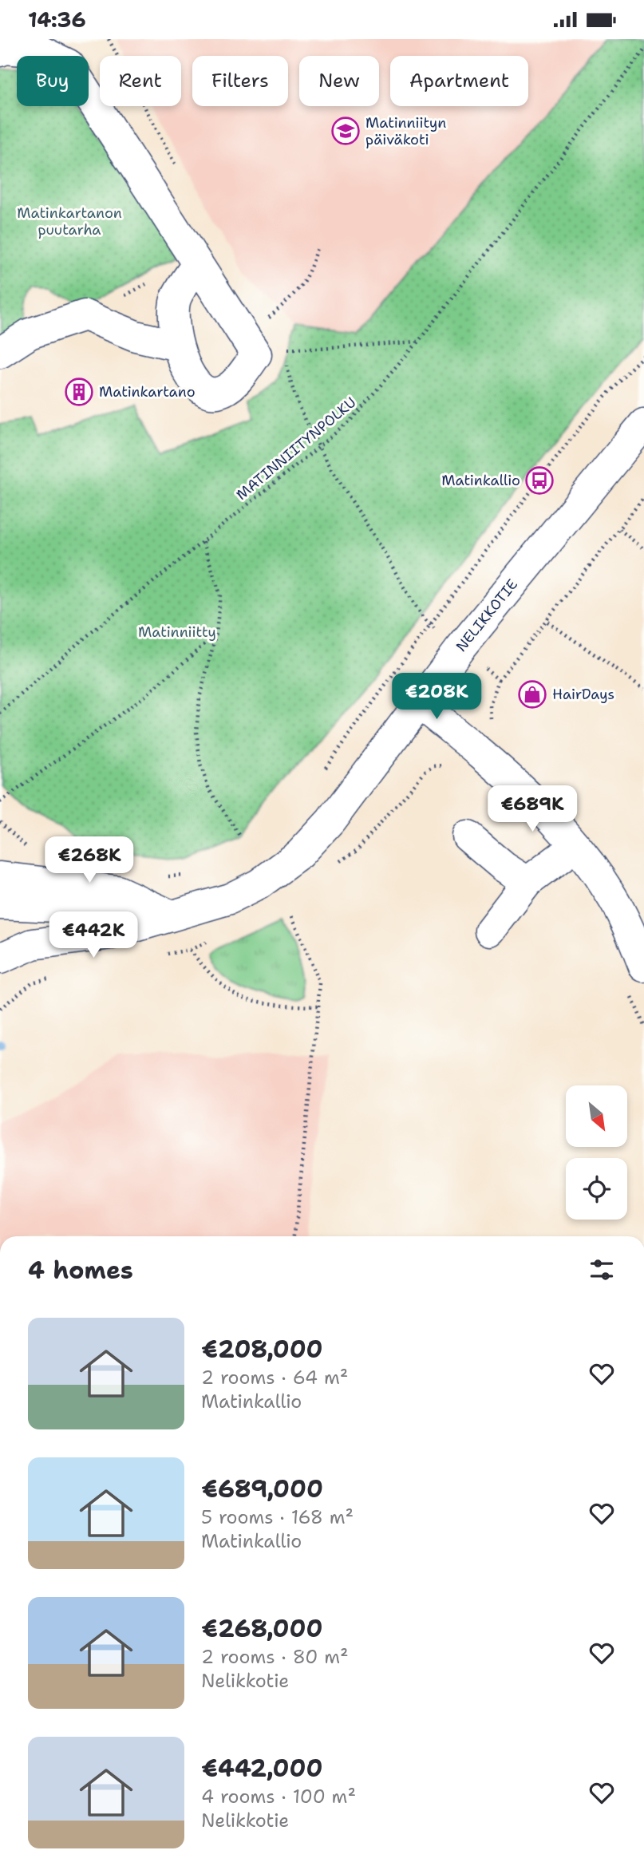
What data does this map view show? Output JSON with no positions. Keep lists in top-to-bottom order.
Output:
{
  "streets": {
    "street": ["NELIKKOTIE"],
    "path": ["MATINNIITYNPOLKU"]
  },
  "parks": ["Matinkartanon puutarha", "Matinniitty"],
  "places": {
    "school or university": ["Matinniityn päiväkoti"],
    "building": ["Matinkartano"],
    "bus stop": ["Matinkallio"],
    "shop": ["HairDays"]
  },
  "north": "bottom right",
  "page": {
    "status": "14:36",
    "chip": [
      "Buy",
      "Rent",
      "Filters",
      "New",
      "Apartment"
    ],
    "price": [
      "€208K",
      "€689K",
      "€268K",
      "€442K"
    ],
    "heading": "4 homes",
    "list": [
      {
        "name": "€208,000",
        "note": "2 rooms · 64 m² · Matinkallio"
      },
      {
        "name": "€689,000",
        "note": "5 rooms · 168 m² · Matinkallio"
      },
      {
        "name": "€268,000",
        "note": "2 rooms · 80 m² · Nelikkotie"
      },
      {
        "name": "€442,000",
        "note": "4 rooms · 100 m² · Nelikkotie"
      }
    ]
  }
}
